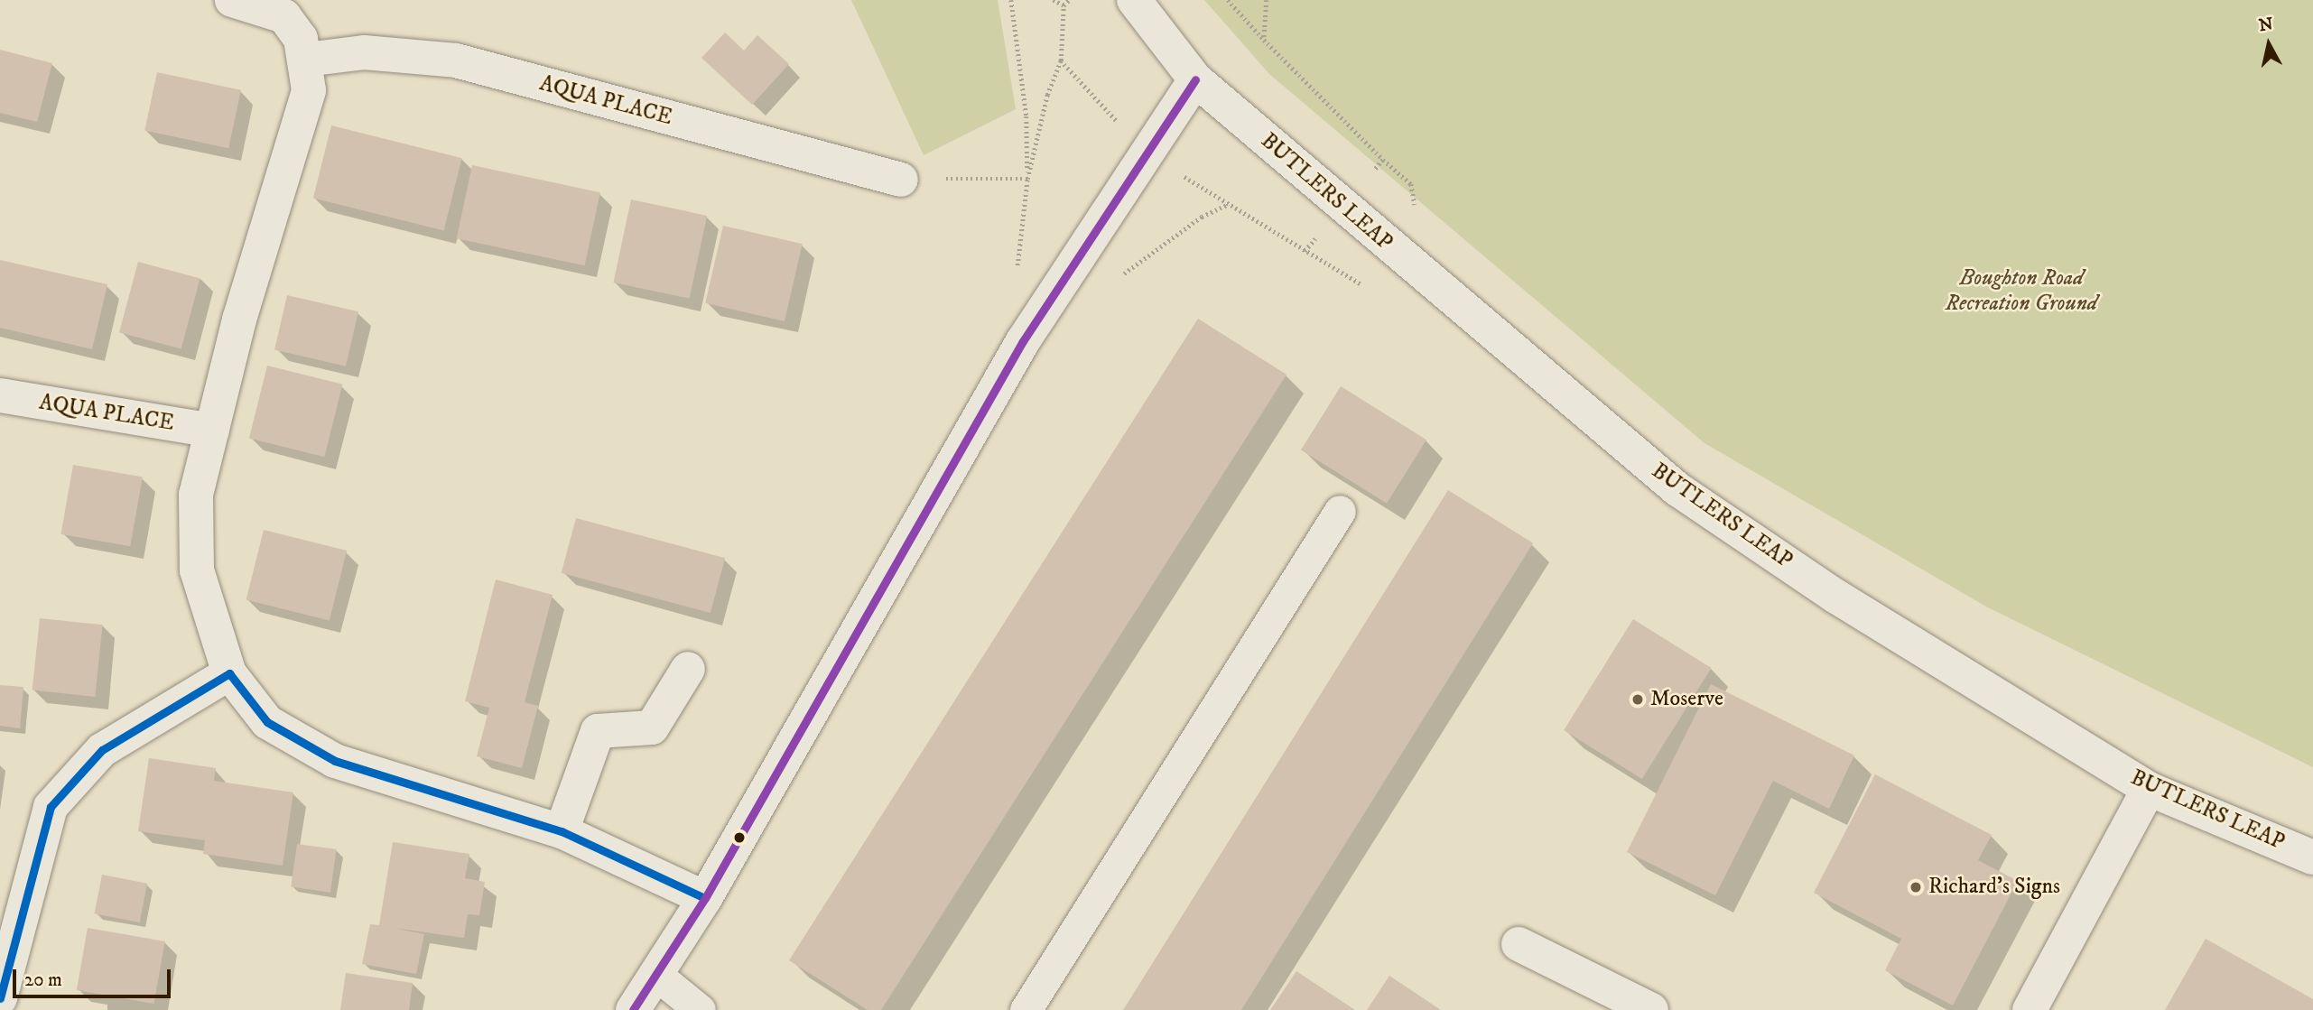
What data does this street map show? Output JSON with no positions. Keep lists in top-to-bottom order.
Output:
{
  "streets": {
    "street": ["AQUA PLACE", "BUTLERS LEAP"]
  },
  "parks": ["Boughton Road Recreation Ground"],
  "places": ["Moserve", "Richard’s Signs"],
  "scale_bar": "20 m",
  "north": "top"
}
